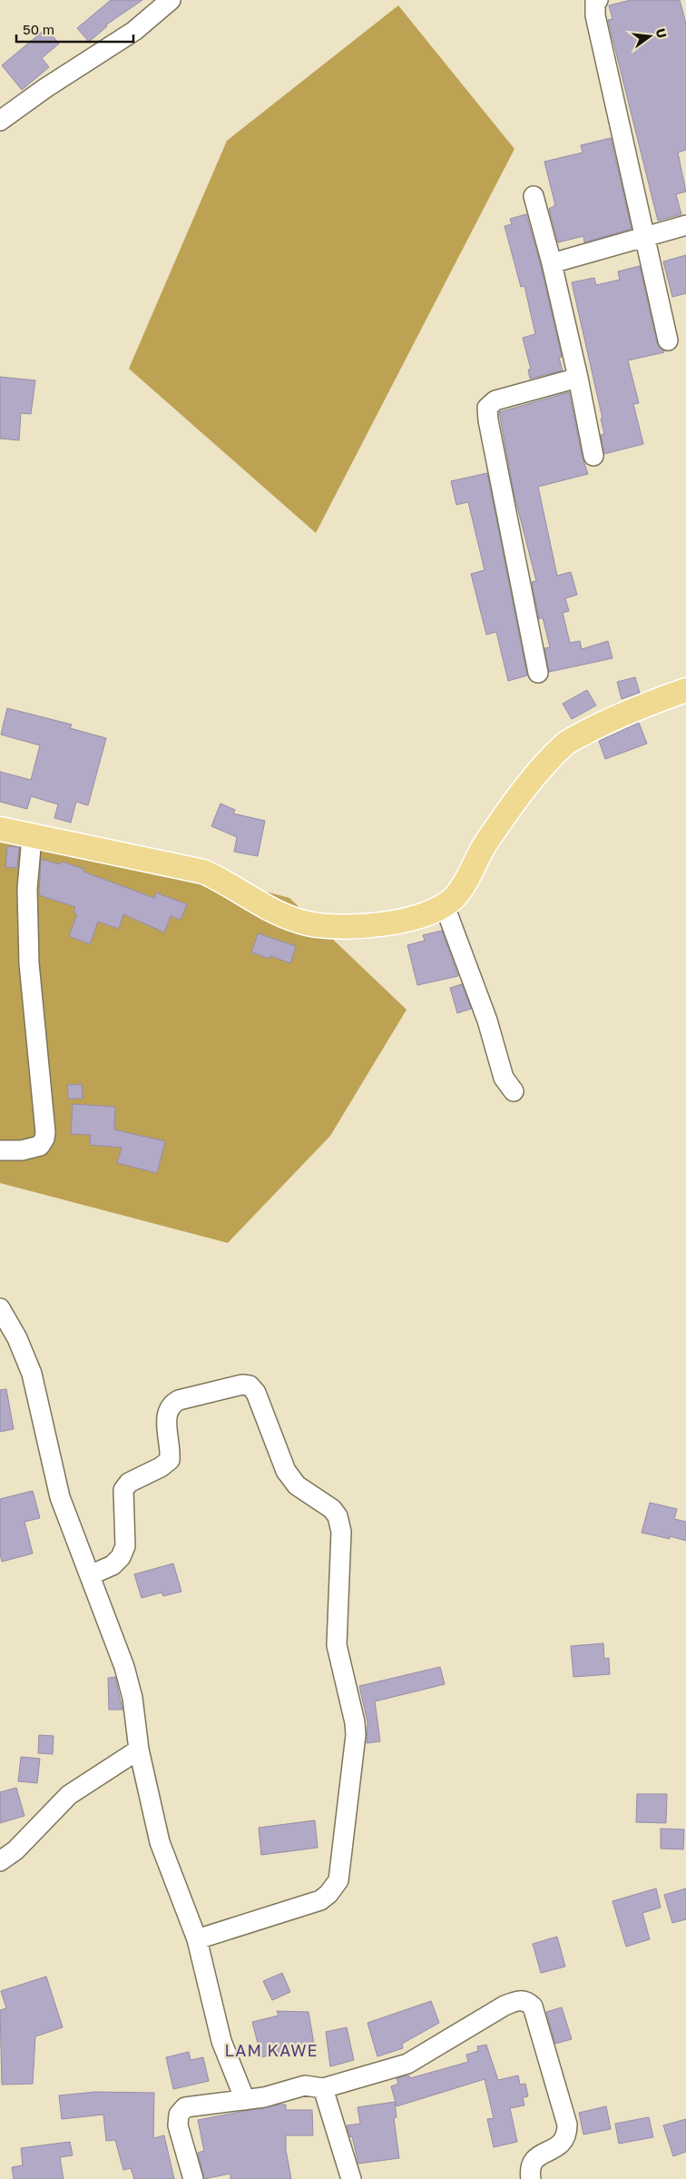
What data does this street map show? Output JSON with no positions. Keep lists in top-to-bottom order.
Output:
{
  "districts": ["LAM KAWE"],
  "scale_bar": "50 m",
  "north": "right"
}
